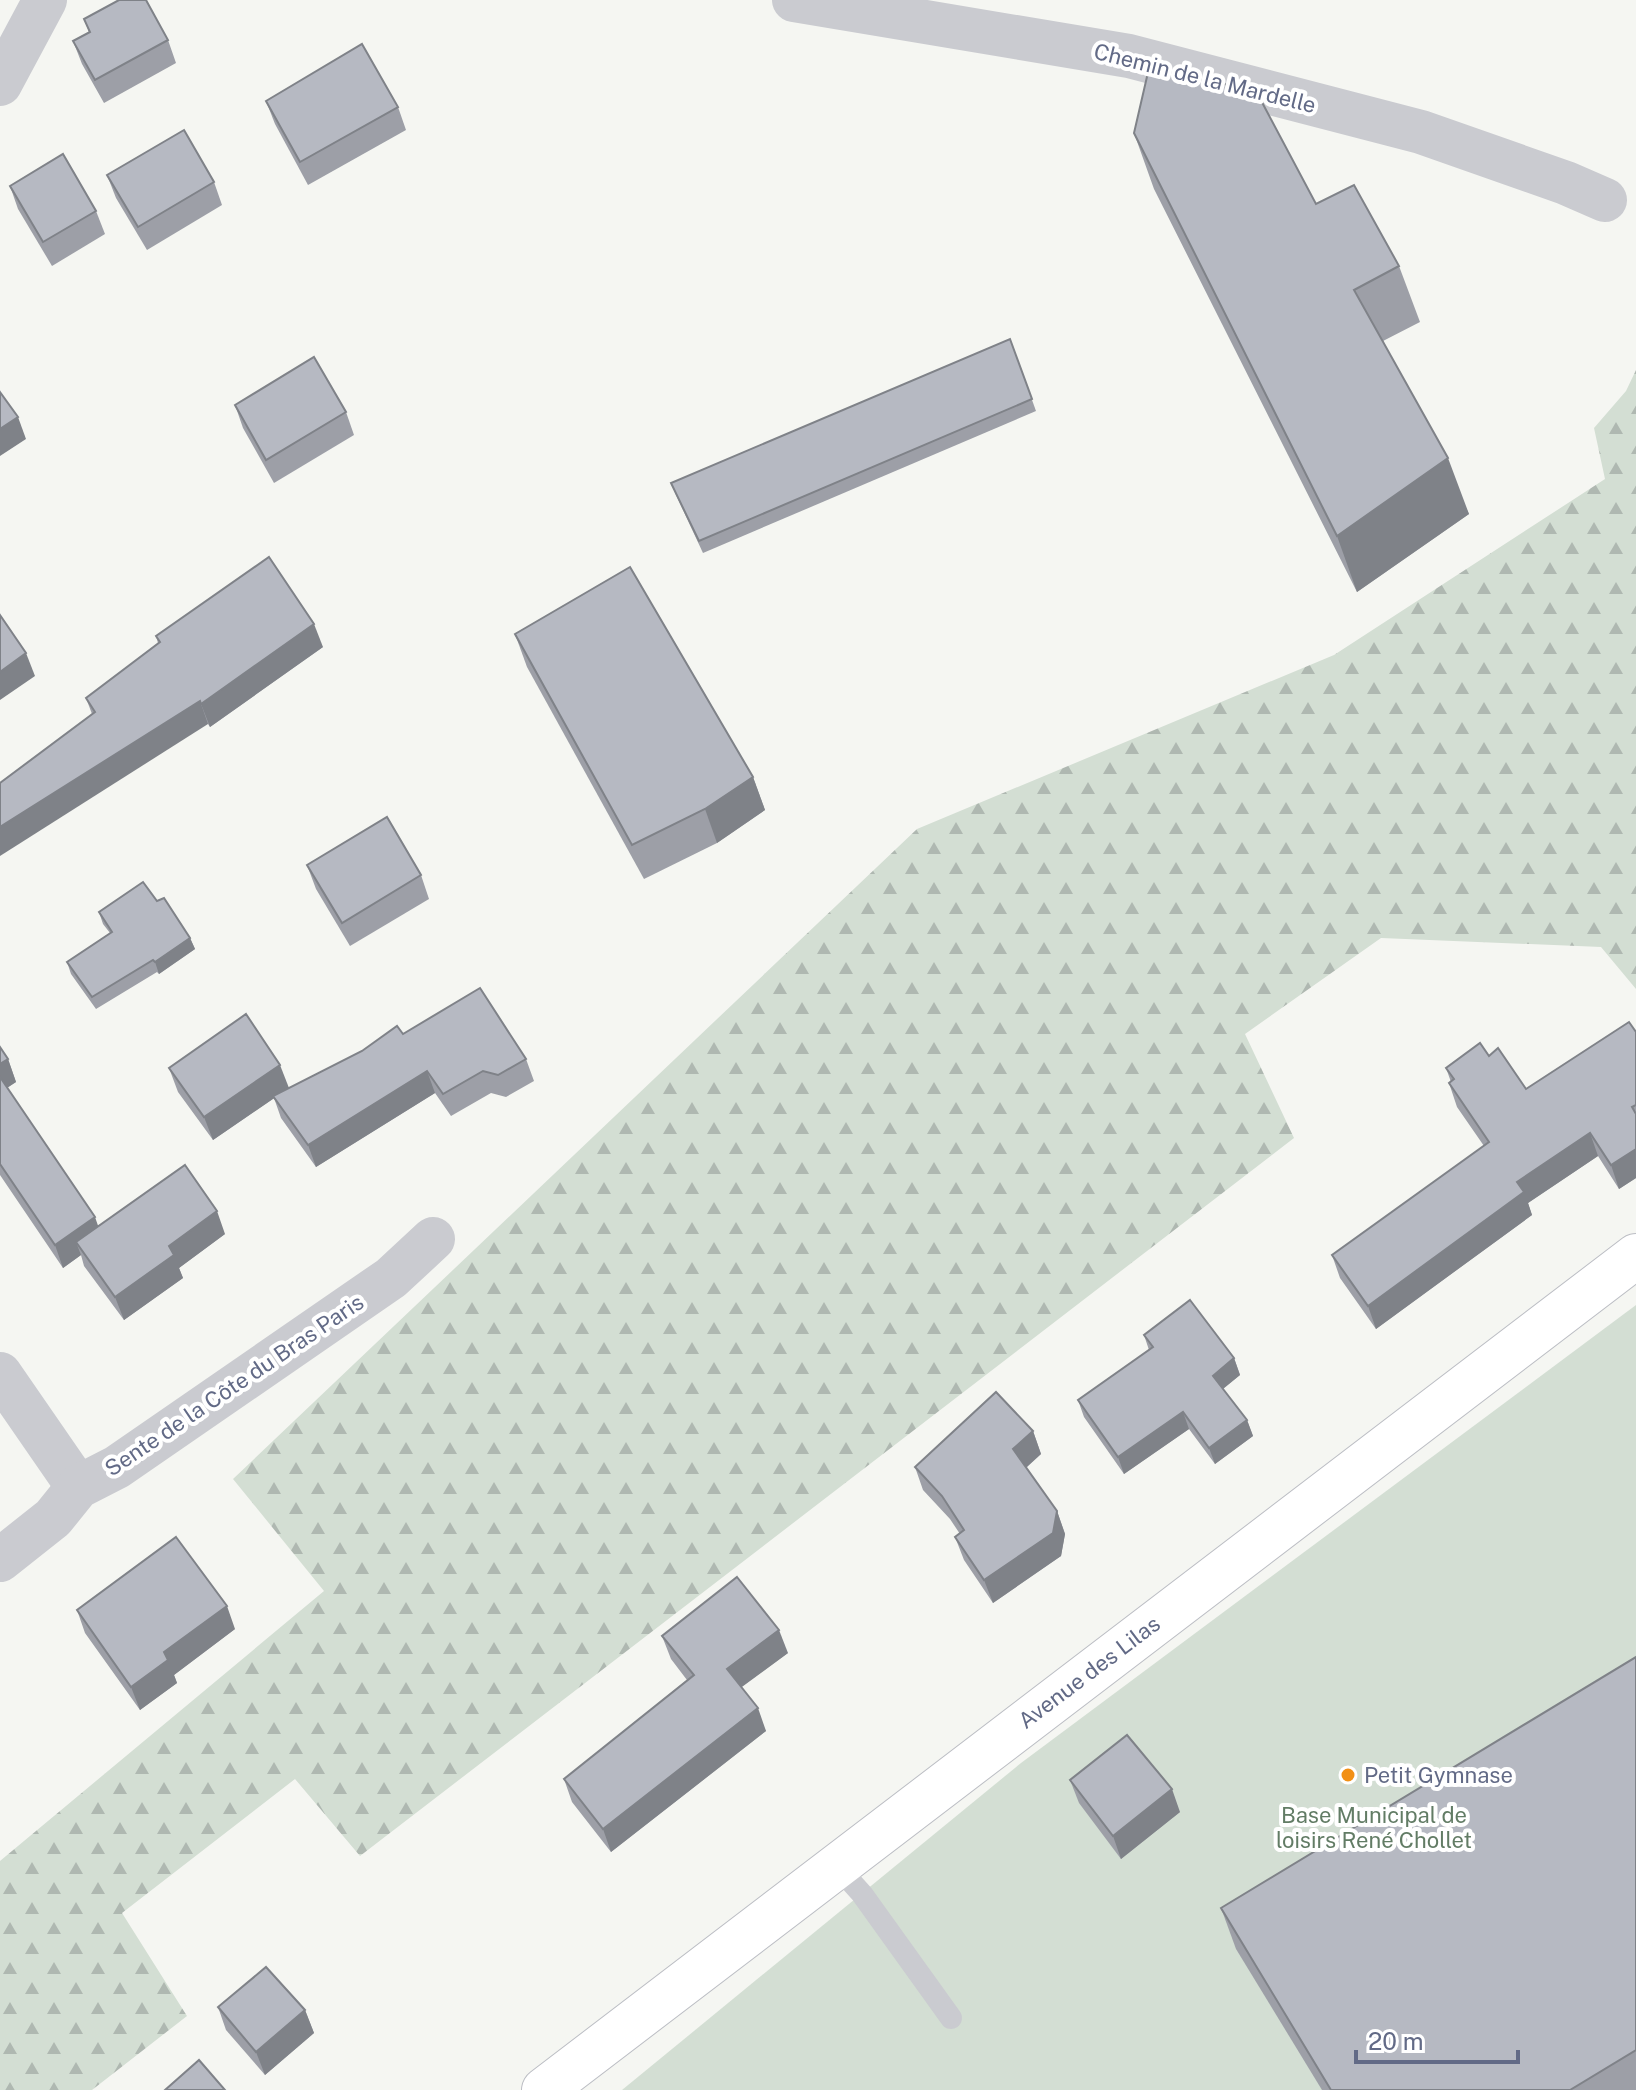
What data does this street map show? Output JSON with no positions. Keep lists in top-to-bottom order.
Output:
{
  "streets": {
    "street": ["Chemin de la Mardelle", "Sente de la Côte du Bras Paris", "Avenue des Lilas"]
  },
  "parks": ["Base Municipal de loisirs René Chollet"],
  "places": ["Petit Gymnase"],
  "scale_bar": "20 m"
}
